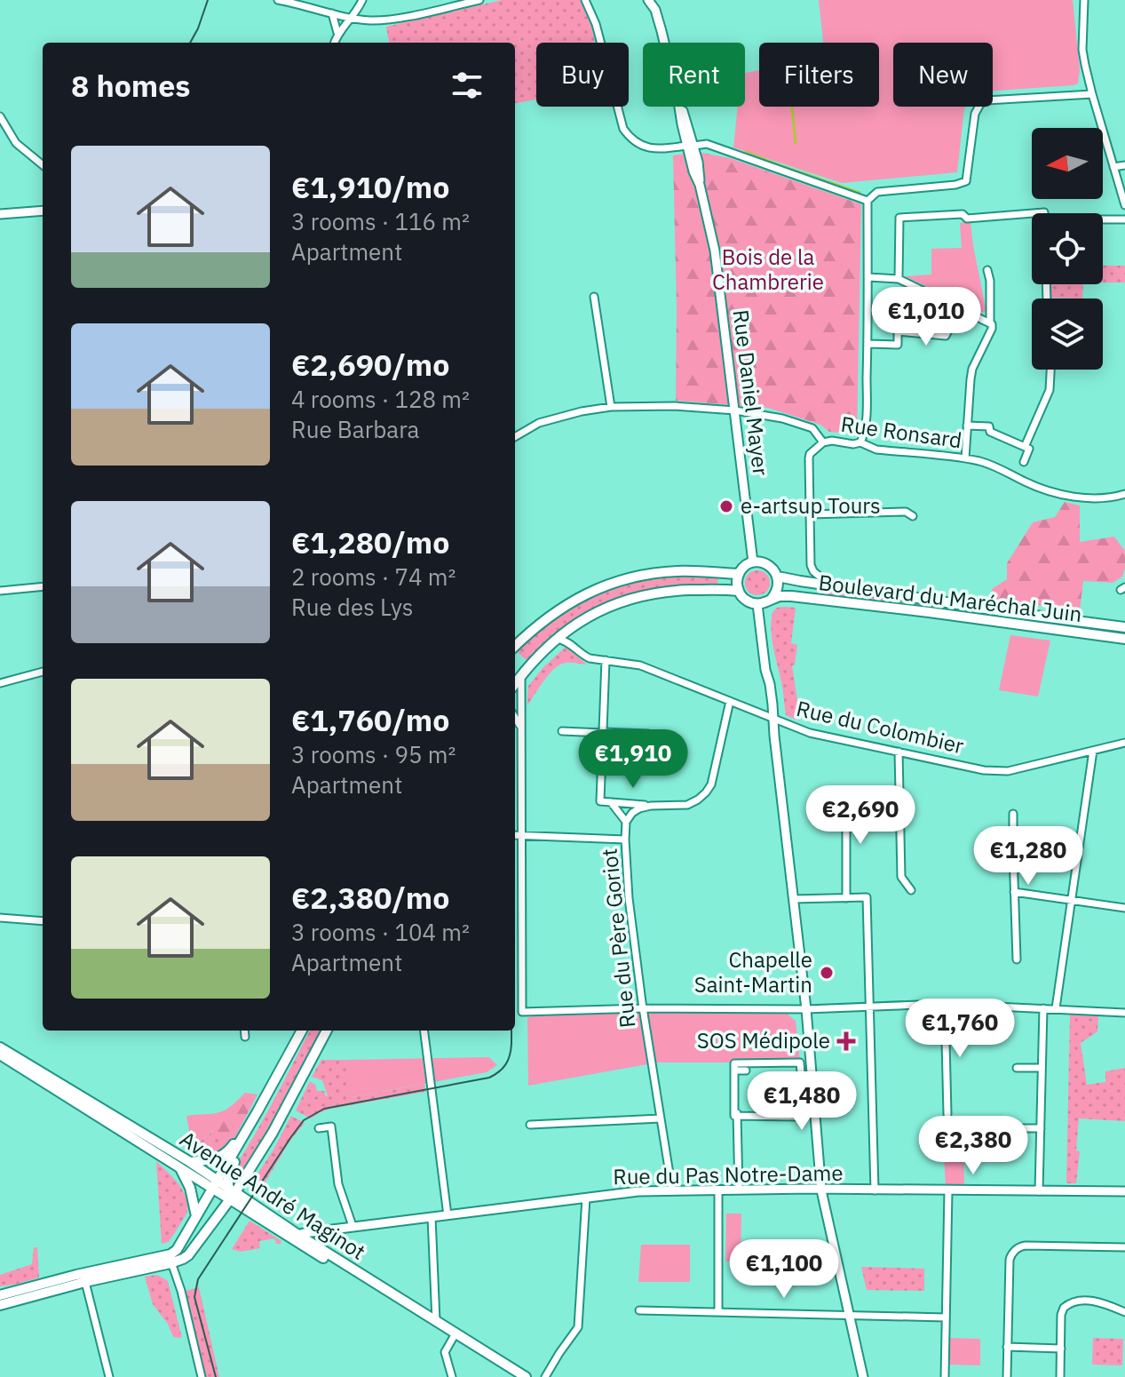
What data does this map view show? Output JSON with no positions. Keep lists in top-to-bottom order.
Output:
{
  "streets": {
    "main road": [
      "Rue Daniel Mayer",
      "Boulevard du Maréchal Juin",
      "Rue du Pas Notre-Dame",
      "Avenue André Maginot"
    ],
    "street": ["Rue Ronsard", "Rue du Colombier", "Rue du Père Goriot"]
  },
  "crossings": [
    ["Rue Daniel Mayer", "Rue Ronsard"],
    ["Rue Daniel Mayer", "Boulevard du Maréchal Juin"],
    ["Rue du Père Goriot", "Rue du Pas Notre-Dame"],
    ["Rue du Pas Notre-Dame", "Avenue André Maginot"]
  ],
  "parks": ["Bois de la Chambrerie"],
  "places": {
    "other": ["e-artsup Tours", "Chapelle Saint-Martin"],
    "health": ["SOS Médipole"]
  },
  "north": "left",
  "page": {
    "chip": [
      "Buy",
      "Rent",
      "Filters",
      "New"
    ],
    "heading": "8 homes",
    "list": [
      {
        "name": "€1,910/mo",
        "note": "3 rooms · 116 m² · Apartment"
      },
      {
        "name": "€2,690/mo",
        "note": "4 rooms · 128 m² · Rue Barbara"
      },
      {
        "name": "€1,280/mo",
        "note": "2 rooms · 74 m² · Rue des Lys"
      },
      {
        "name": "€1,760/mo",
        "note": "3 rooms · 95 m² · Apartment"
      },
      {
        "name": "€2,380/mo",
        "note": "3 rooms · 104 m² · Apartment"
      }
    ],
    "price": [
      "€1,010",
      "€1,910",
      "€2,690",
      "€1,280",
      "€1,760",
      "€1,480",
      "€2,380",
      "€1,100"
    ]
  }
}
